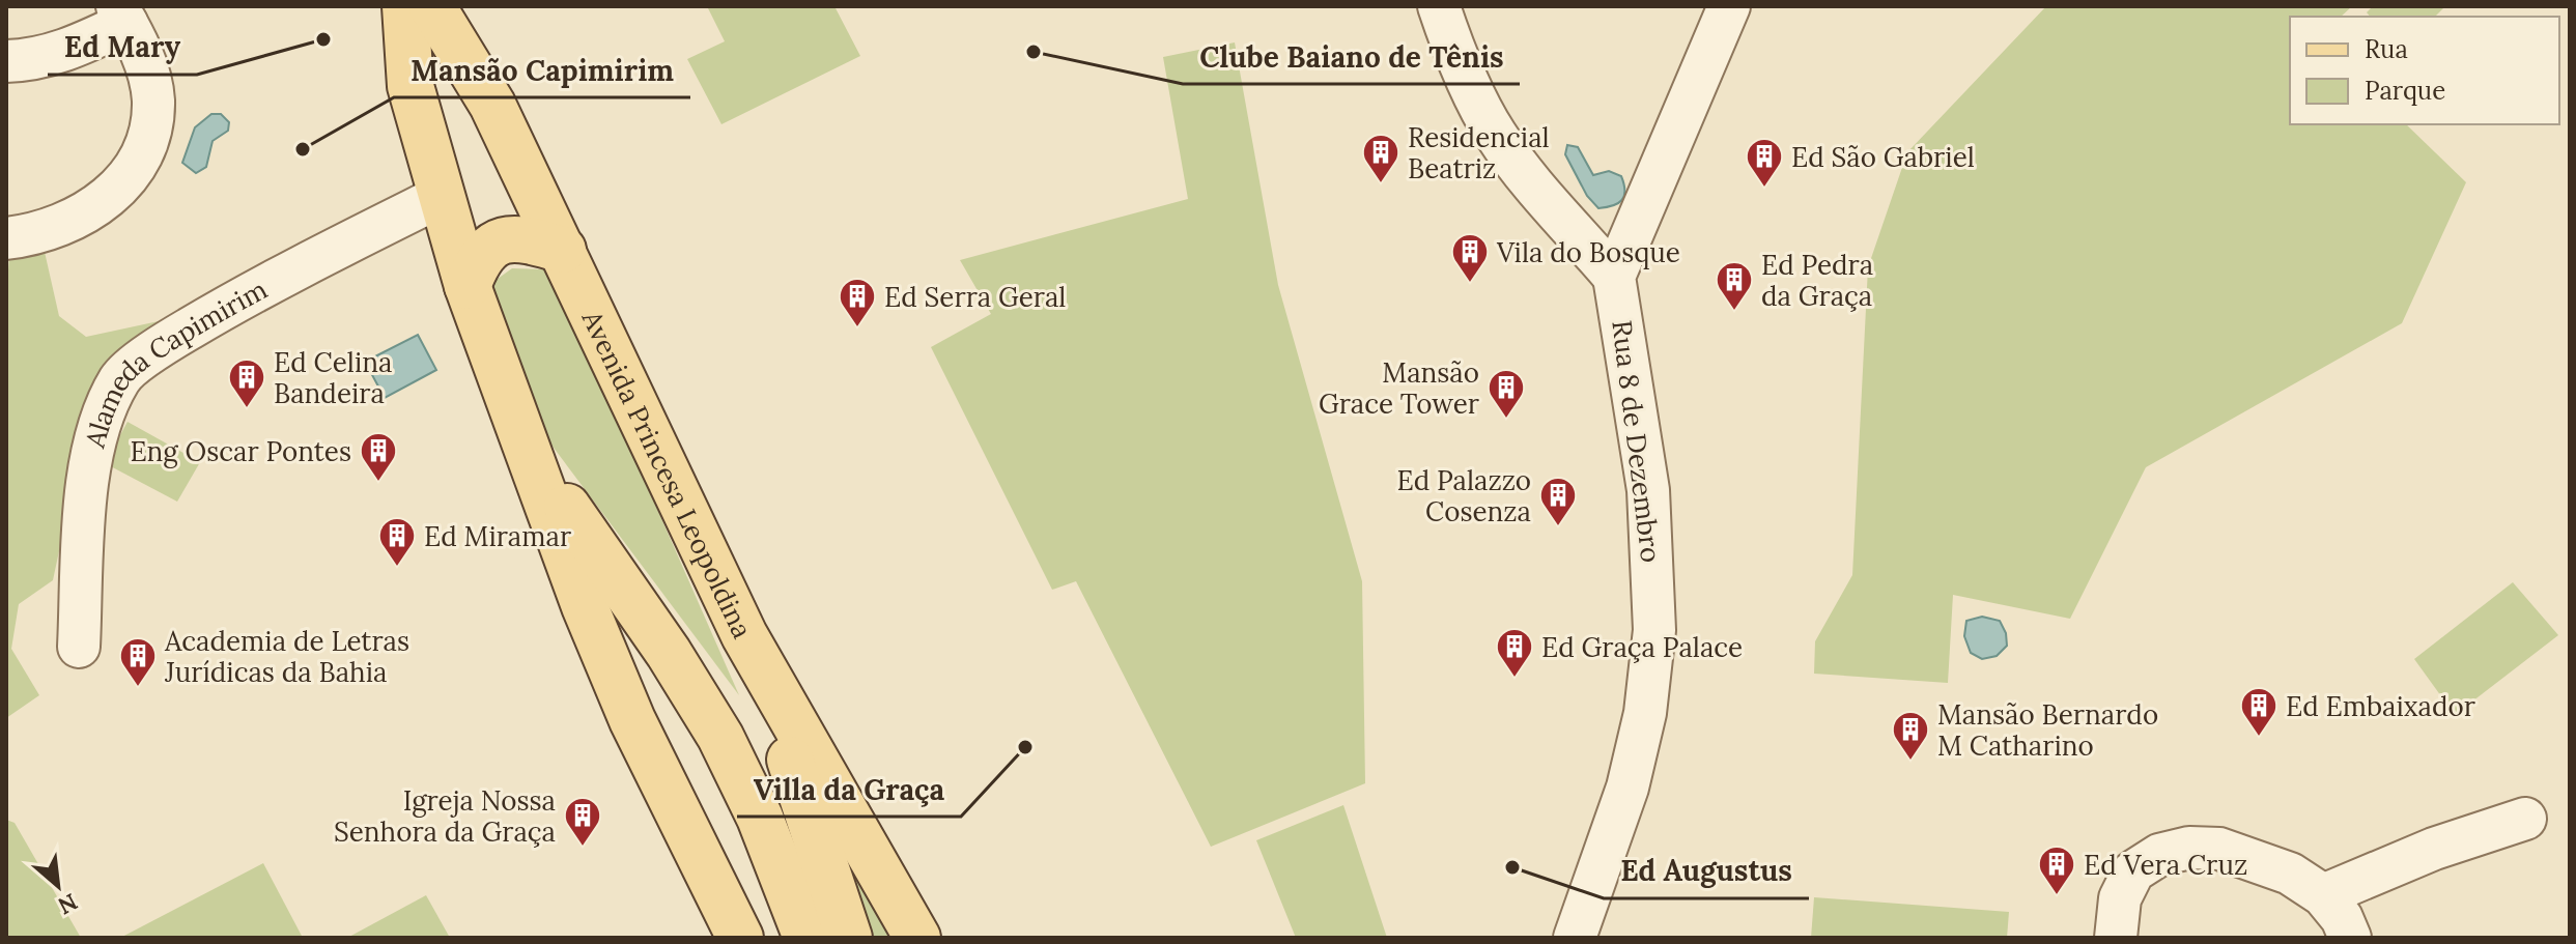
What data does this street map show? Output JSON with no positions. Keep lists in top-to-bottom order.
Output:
{
  "streets": {
    "main road": ["Avenida Princesa Leopoldina"],
    "street": ["Alameda Capimirim", "Rua 8 de Dezembro"]
  },
  "places": {
    "other": [
      "Ed Mary",
      "Clube Baiano de Tênis",
      "Mansão Capimirim",
      "Villa da Graça",
      "Ed Augustus"
    ],
    "building": [
      "Residencial Beatriz",
      "Ed São Gabriel",
      "Vila do Bosque",
      "Ed Pedra da Graça",
      "Ed Serra Geral",
      "Ed Celina Bandeira",
      "Mansão Grace Tower",
      "Eng Oscar Pontes",
      "Ed Palazzo Cosenza",
      "Ed Miramar",
      "Ed Graça Palace",
      "Academia de Letras Jurídicas da Bahia",
      "Ed Embaixador",
      "Mansão Bernardo M Catharino",
      "Igreja Nossa Senhora da Graça",
      "Ed Vera Cruz"
    ]
  },
  "legend": ["Rua", "Parque"],
  "north": "bottom right"
}
